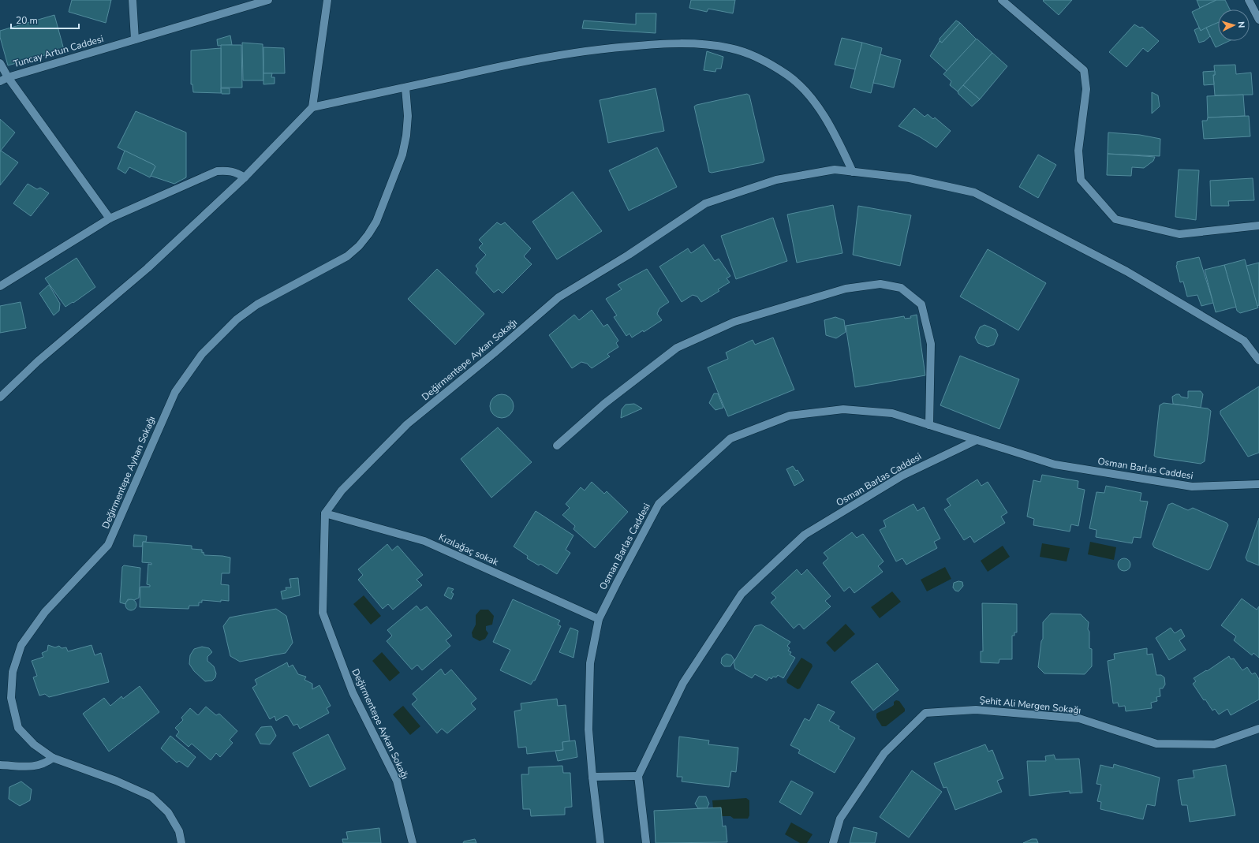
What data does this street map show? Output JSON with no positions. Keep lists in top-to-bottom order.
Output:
{
  "streets": {
    "street": [
      "Tuncay Artun Caddesi",
      "Değirmentepe Aykan Sokağı",
      "Osman Barlas Caddesi",
      "Değirmentepe Ayhan Sokağı",
      "Kızılağaç sokak",
      "Şehit Ali Mergen Sokağı"
    ]
  },
  "crossings": [
    ["Değirmentepe Aykan Sokağı", "Kızılağaç sokak"],
    ["Osman Barlas Caddesi", "Kızılağaç sokak"]
  ],
  "scale_bar": "20 m",
  "north": "right"
}
